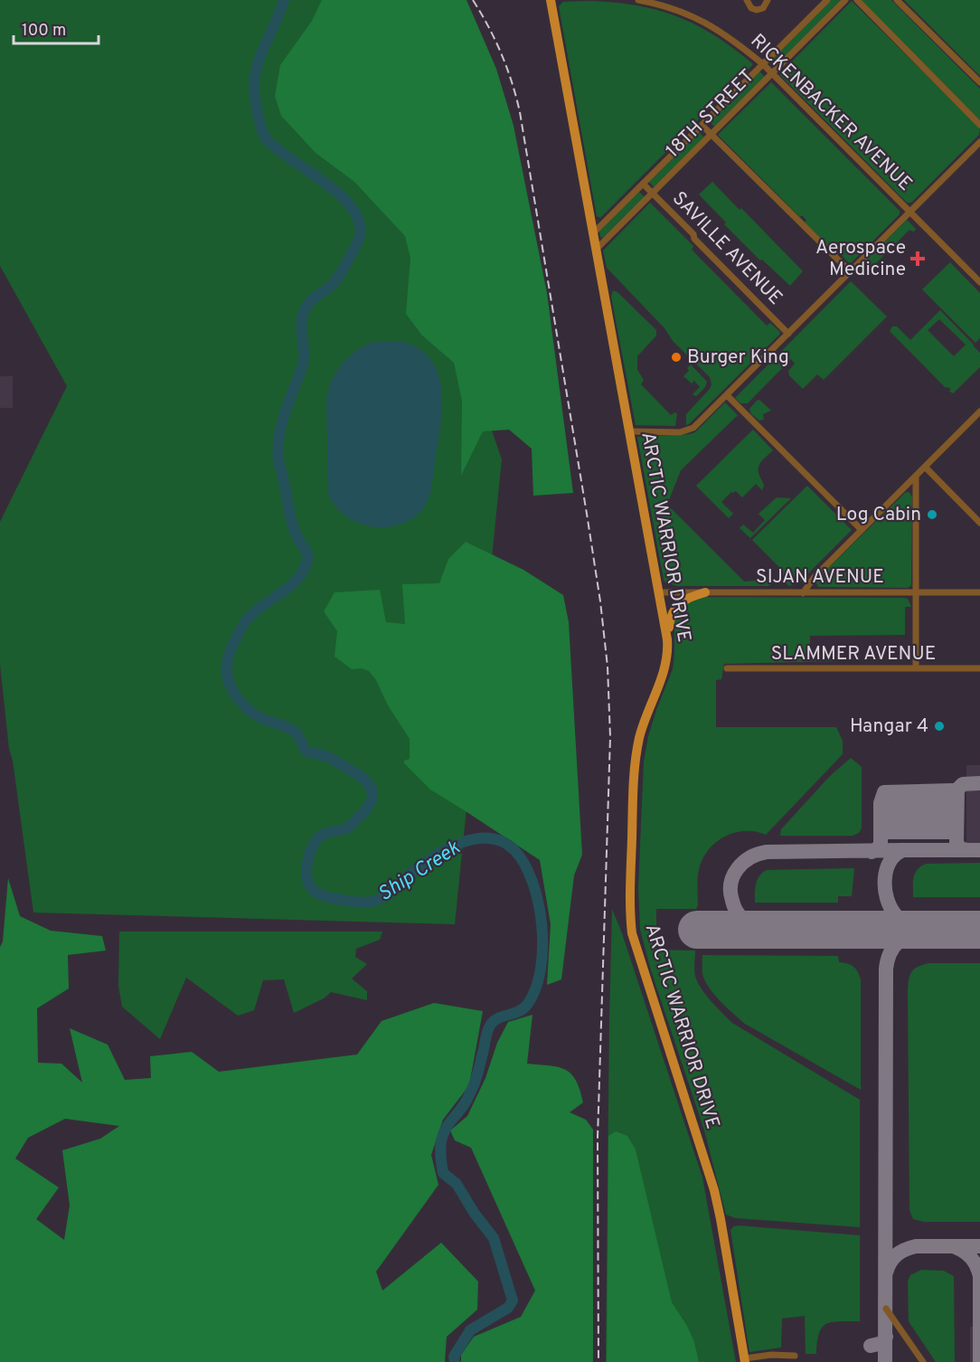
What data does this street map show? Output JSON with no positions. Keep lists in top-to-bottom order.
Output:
{
  "streets": {
    "main road": ["ARCTIC WARRIOR DRIVE"],
    "street": [
      "RICKENBACKER AVENUE",
      "18TH STREET",
      "SAVILLE AVENUE",
      "SIJAN AVENUE",
      "SLAMMER AVENUE"
    ]
  },
  "crossings": [
    ["RICKENBACKER AVENUE", "18TH STREET"],
    ["18TH STREET", "SAVILLE AVENUE"],
    ["18TH STREET", "ARCTIC WARRIOR DRIVE"],
    ["ARCTIC WARRIOR DRIVE", "SIJAN AVENUE"]
  ],
  "water": ["Ship Creek"],
  "places": {
    "health": ["Aerospace Medicine"],
    "other": ["Burger King", "Log Cabin", "Hangar 4"]
  },
  "scale_bar": "100 m"
}
